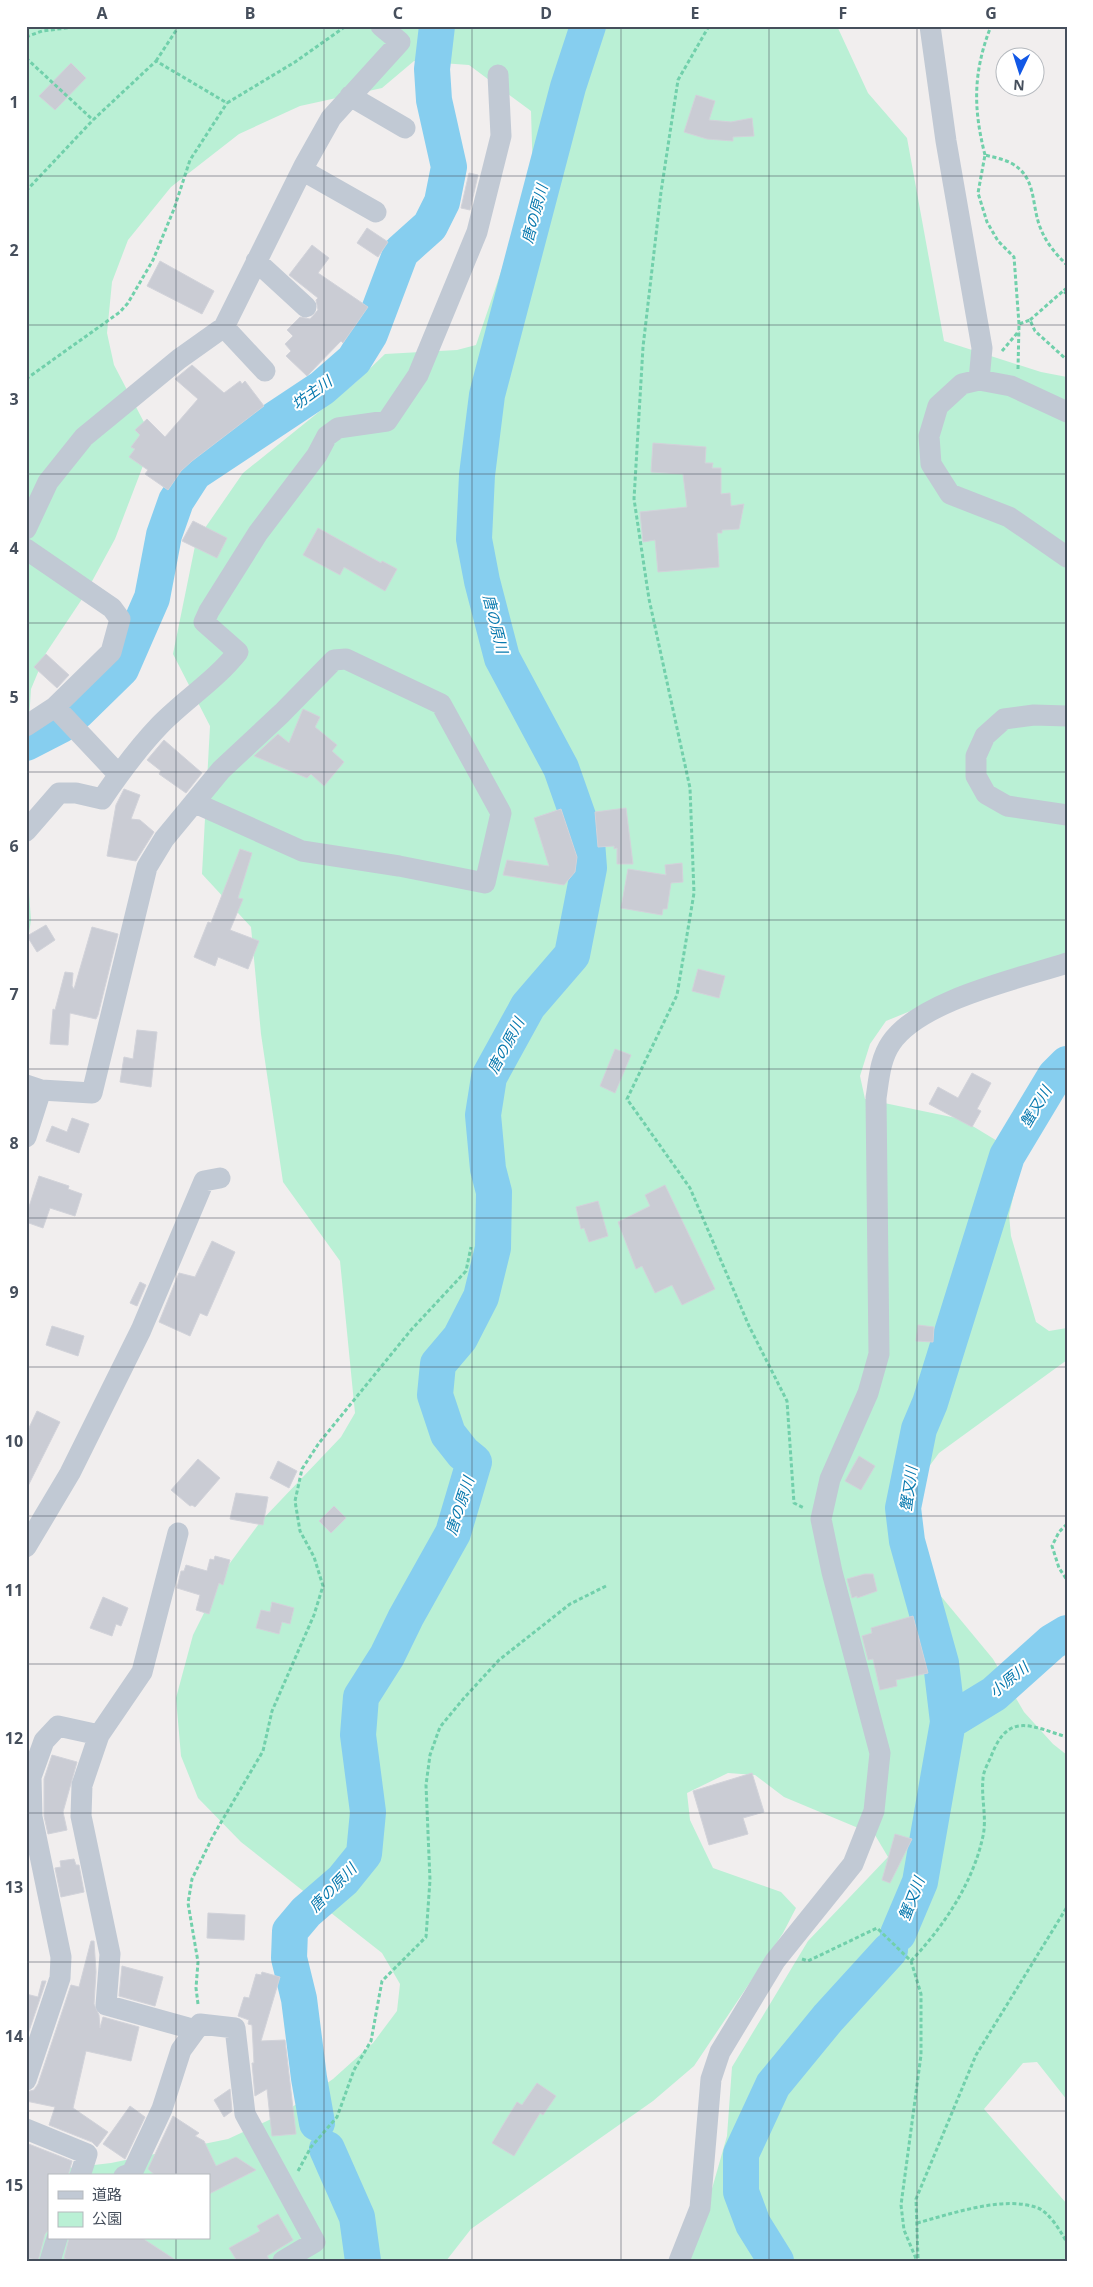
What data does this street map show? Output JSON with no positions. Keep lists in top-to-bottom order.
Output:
{
  "water": [
    "唐の原川",
    "坊主川",
    "蟹又川",
    "小原川"
  ],
  "legend": ["道路", "公園"],
  "north": "bottom",
  "grid": {
    "columns": [
      "A",
      "B",
      "C",
      "D",
      "E",
      "F",
      "G"
    ],
    "rows": [
      "1",
      "2",
      "3",
      "4",
      "5",
      "6",
      "7",
      "8",
      "9",
      "10",
      "11",
      "12",
      "13",
      "14",
      "15"
    ]
  }
}
